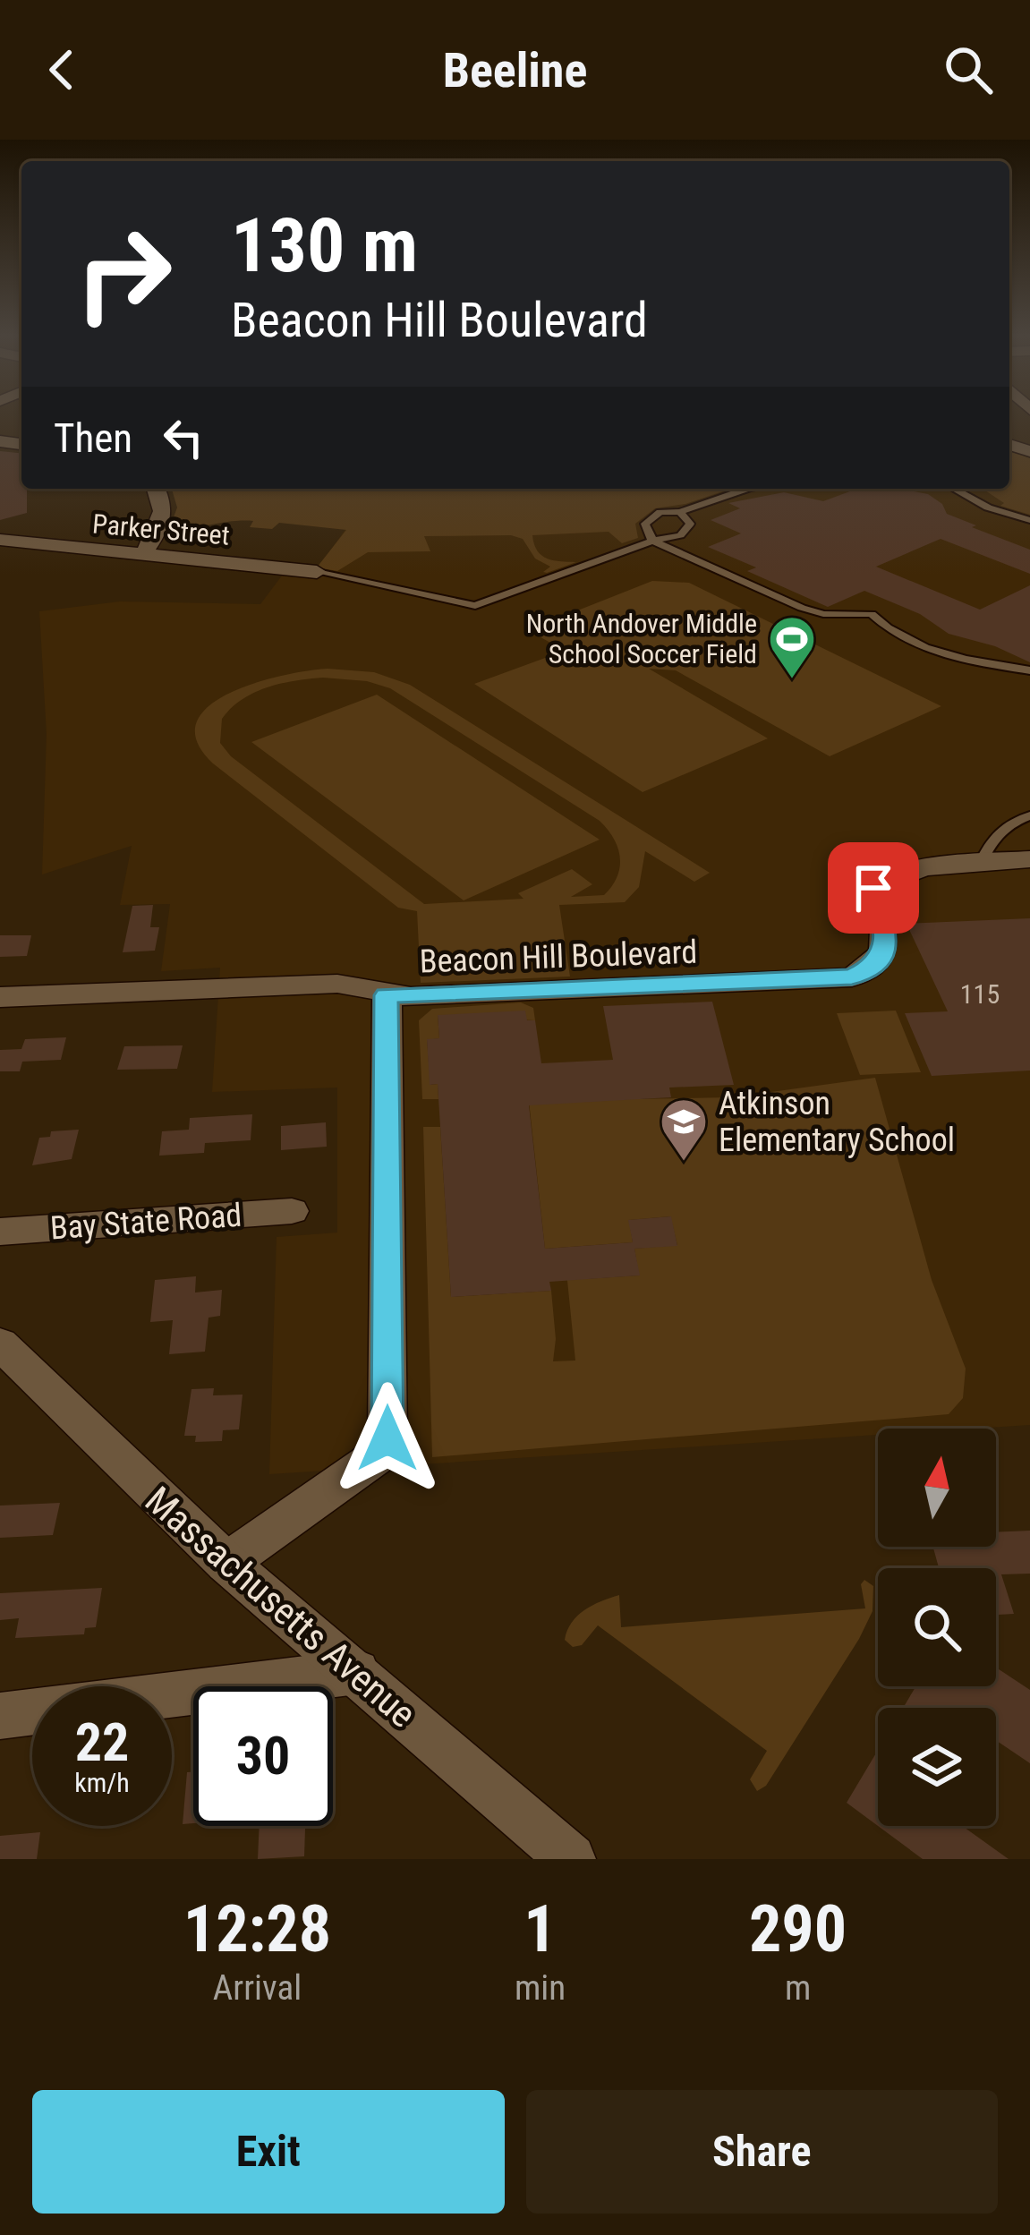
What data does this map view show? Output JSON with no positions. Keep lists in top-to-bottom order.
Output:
{
  "streets": {
    "street": [
      "Parker Street",
      "Beacon Hill Boulevard",
      "Bay State Road",
      "Massachusetts Avenue"
    ]
  },
  "places": {
    "sports": ["North Andover Middle School Soccer Field"],
    "school or university": ["Atkinson Elementary School"]
  },
  "house_numbers": ["115"],
  "north": "top",
  "page": {
    "header": "Beeline",
    "turn": ["130 m", "Beacon Hill Boulevard"],
    "then": "Then",
    "speed": "22 km/h",
    "limit": "30",
    "eta": [
      "12:28",
      "Arrival",
      "1",
      "min",
      "290",
      "m"
    ],
    "buttons": ["Exit", "Share"]
  }
}
